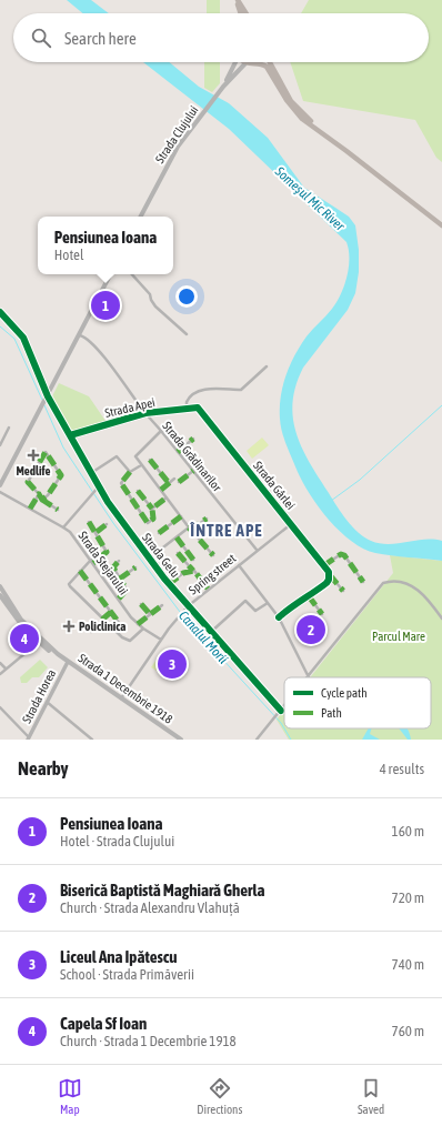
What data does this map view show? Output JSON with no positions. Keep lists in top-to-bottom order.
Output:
{
  "streets": {
    "main road": ["Strada Clujului", "Strada 1 Decembrie 1918"],
    "street": [
      "Strada Apei",
      "Strada Grădinarilor",
      "Strada Gârlei",
      "Strada Gelu",
      "Strada Stejarului",
      "Spring street",
      "Strada Horea"
    ]
  },
  "crossings": [
    ["Strada Apei", "Strada Grădinarilor"],
    ["Strada Apei", "Strada Gârlei"],
    ["Strada Apei", "Strada Gelu"],
    ["Strada Grădinarilor", "Spring street"],
    ["Strada Gârlei", "Spring street"],
    ["Strada Gelu", "Spring street"],
    ["Strada Stejarului", "Spring street"],
    ["Spring street", "Strada 1 Decembrie 1918"],
    ["Strada 1 Decembrie 1918", "Strada Horea"]
  ],
  "districts": ["ÎNTRE APE"],
  "water": ["Someşul Mic River", "Canalul Morii"],
  "parks": ["Parcul Mare"],
  "places": {
    "health": ["Medlife", "Policlinica"]
  },
  "legend": ["Cycle path", "Path"],
  "page": {
    "search": "Search here",
    "popup": ["Pensiunea Ioana", "Hotel"],
    "pins": [
      "1",
      "2",
      "4",
      "3"
    ],
    "heading": ["Nearby", "4 results"],
    "list": [
      {
        "mark": "1",
        "name": "Pensiunea Ioana",
        "note": "Hotel · Strada Clujului",
        "value": "160 m"
      },
      {
        "mark": "2",
        "name": "Biserică Baptistă Maghiară Gherla",
        "note": "Church · Strada Alexandru Vlahuță",
        "value": "720 m"
      },
      {
        "mark": "3",
        "name": "Liceul Ana Ipătescu",
        "note": "School · Strada Primăverii",
        "value": "740 m"
      },
      {
        "mark": "4",
        "name": "Capela Sf Ioan",
        "note": "Church · Strada 1 Decembrie 1918",
        "value": "760 m"
      }
    ],
    "nav": ["Map", "Directions", "Saved"]
  }
}
